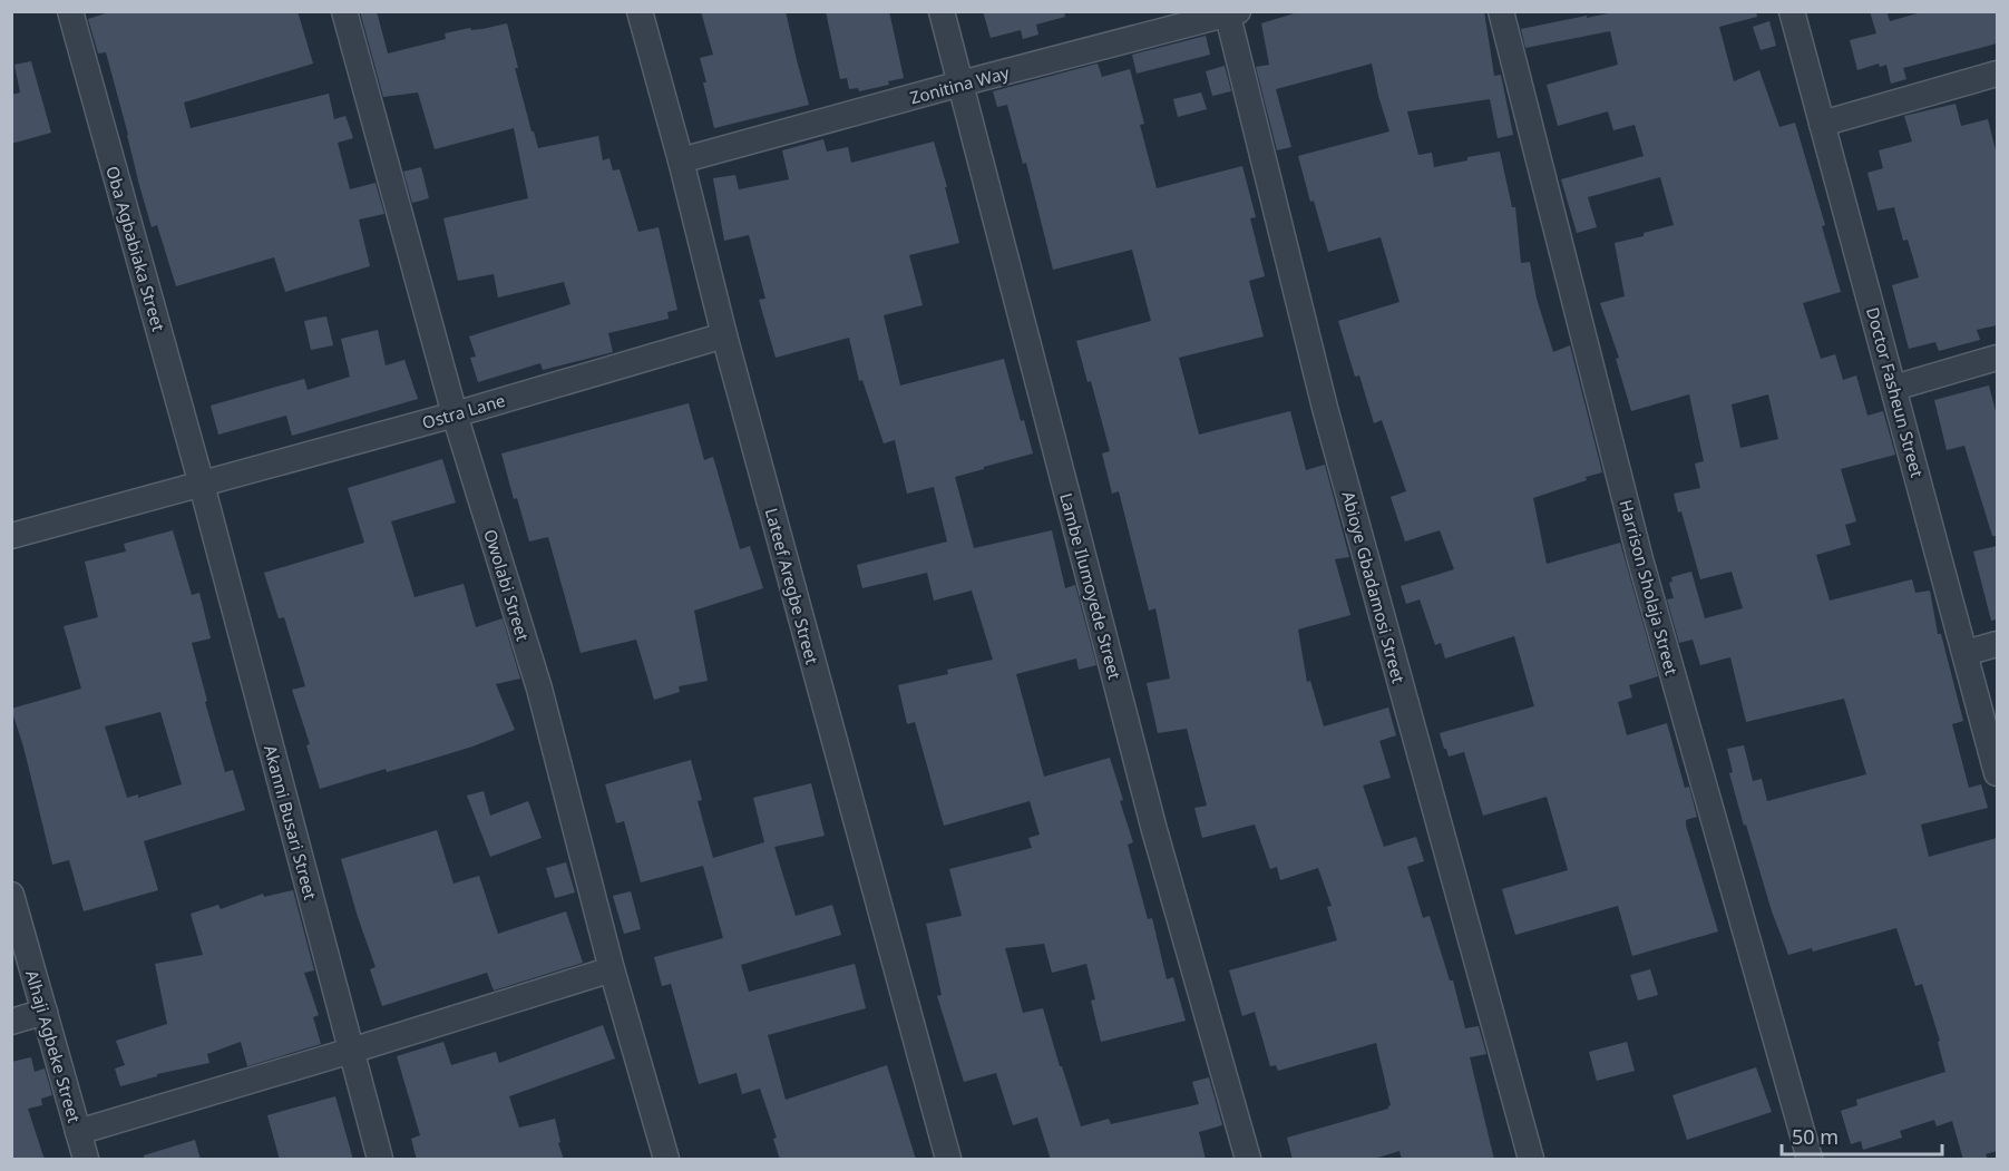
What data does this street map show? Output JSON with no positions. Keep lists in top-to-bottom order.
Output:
{
  "streets": {
    "street": [
      "Zonitina Way",
      "Oba Agbabiaka Street",
      "Doctor Fasheun Street",
      "Ostra Lane",
      "Owolabi Street",
      "Lateef Aregbe Street",
      "Lambe Ilumoyede Street",
      "Abioye Gbadamosi Street",
      "Harrison Sholaja Street",
      "Akanni Busari Street",
      "Alhaji Agbeke Street"
    ]
  },
  "crossings": [
    ["Zonitina Way", "Lateef Aregbe Street"],
    ["Zonitina Way", "Lambe Ilumoyede Street"],
    ["Zonitina Way", "Abioye Gbadamosi Street"],
    ["Oba Agbabiaka Street", "Ostra Lane"],
    ["Oba Agbabiaka Street", "Akanni Busari Street"],
    ["Ostra Lane", "Owolabi Street"],
    ["Ostra Lane", "Lateef Aregbe Street"],
    ["Ostra Lane", "Akanni Busari Street"]
  ],
  "scale_bar": "50 m"
}
